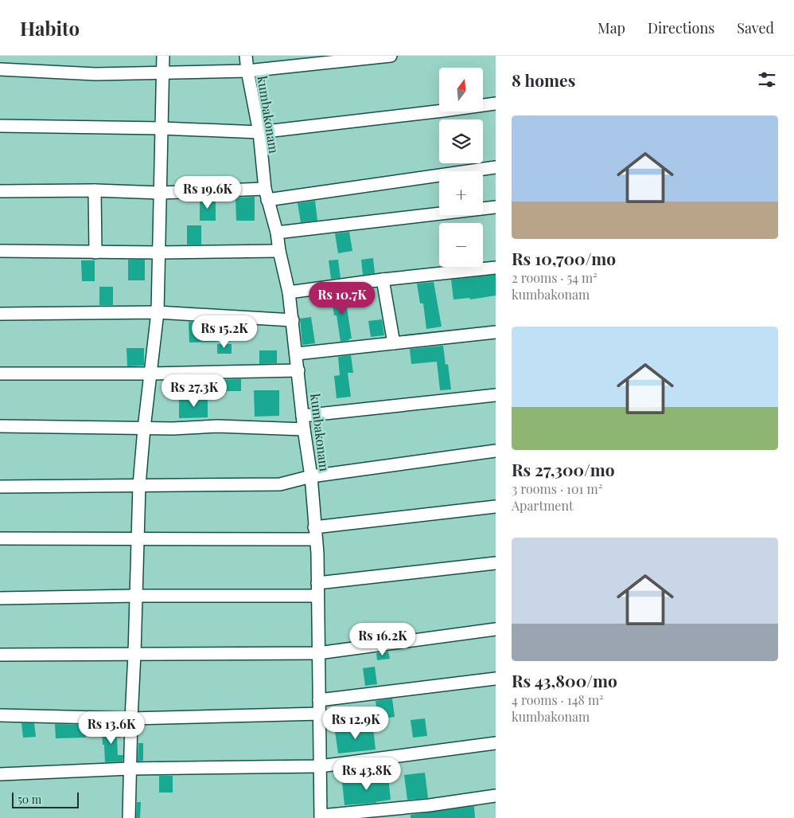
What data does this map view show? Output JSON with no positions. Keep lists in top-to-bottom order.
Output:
{
  "streets": {
    "street": ["kumbakonam"]
  },
  "scale_bar": "50 m",
  "north": "top",
  "page": {
    "header": "Habito",
    "nav": ["Map", "Directions", "Saved"],
    "heading": "8 homes",
    "map_buttons": ["+", "−"],
    "list": [
      {
        "name": "Rs 10,700/mo",
        "note": "2 rooms · 54 m² · kumbakonam"
      },
      {
        "name": "Rs 27,300/mo",
        "note": "3 rooms · 101 m² · Apartment"
      },
      {
        "name": "Rs 43,800/mo",
        "note": "4 rooms · 148 m² · kumbakonam"
      }
    ],
    "price": [
      "Rs 19.6K",
      "Rs 10.7K",
      "Rs 15.2K",
      "Rs 27.3K",
      "Rs 16.2K",
      "Rs 12.9K",
      "Rs 13.6K",
      "Rs 43.8K"
    ],
    "scale": "50 m"
  }
}
